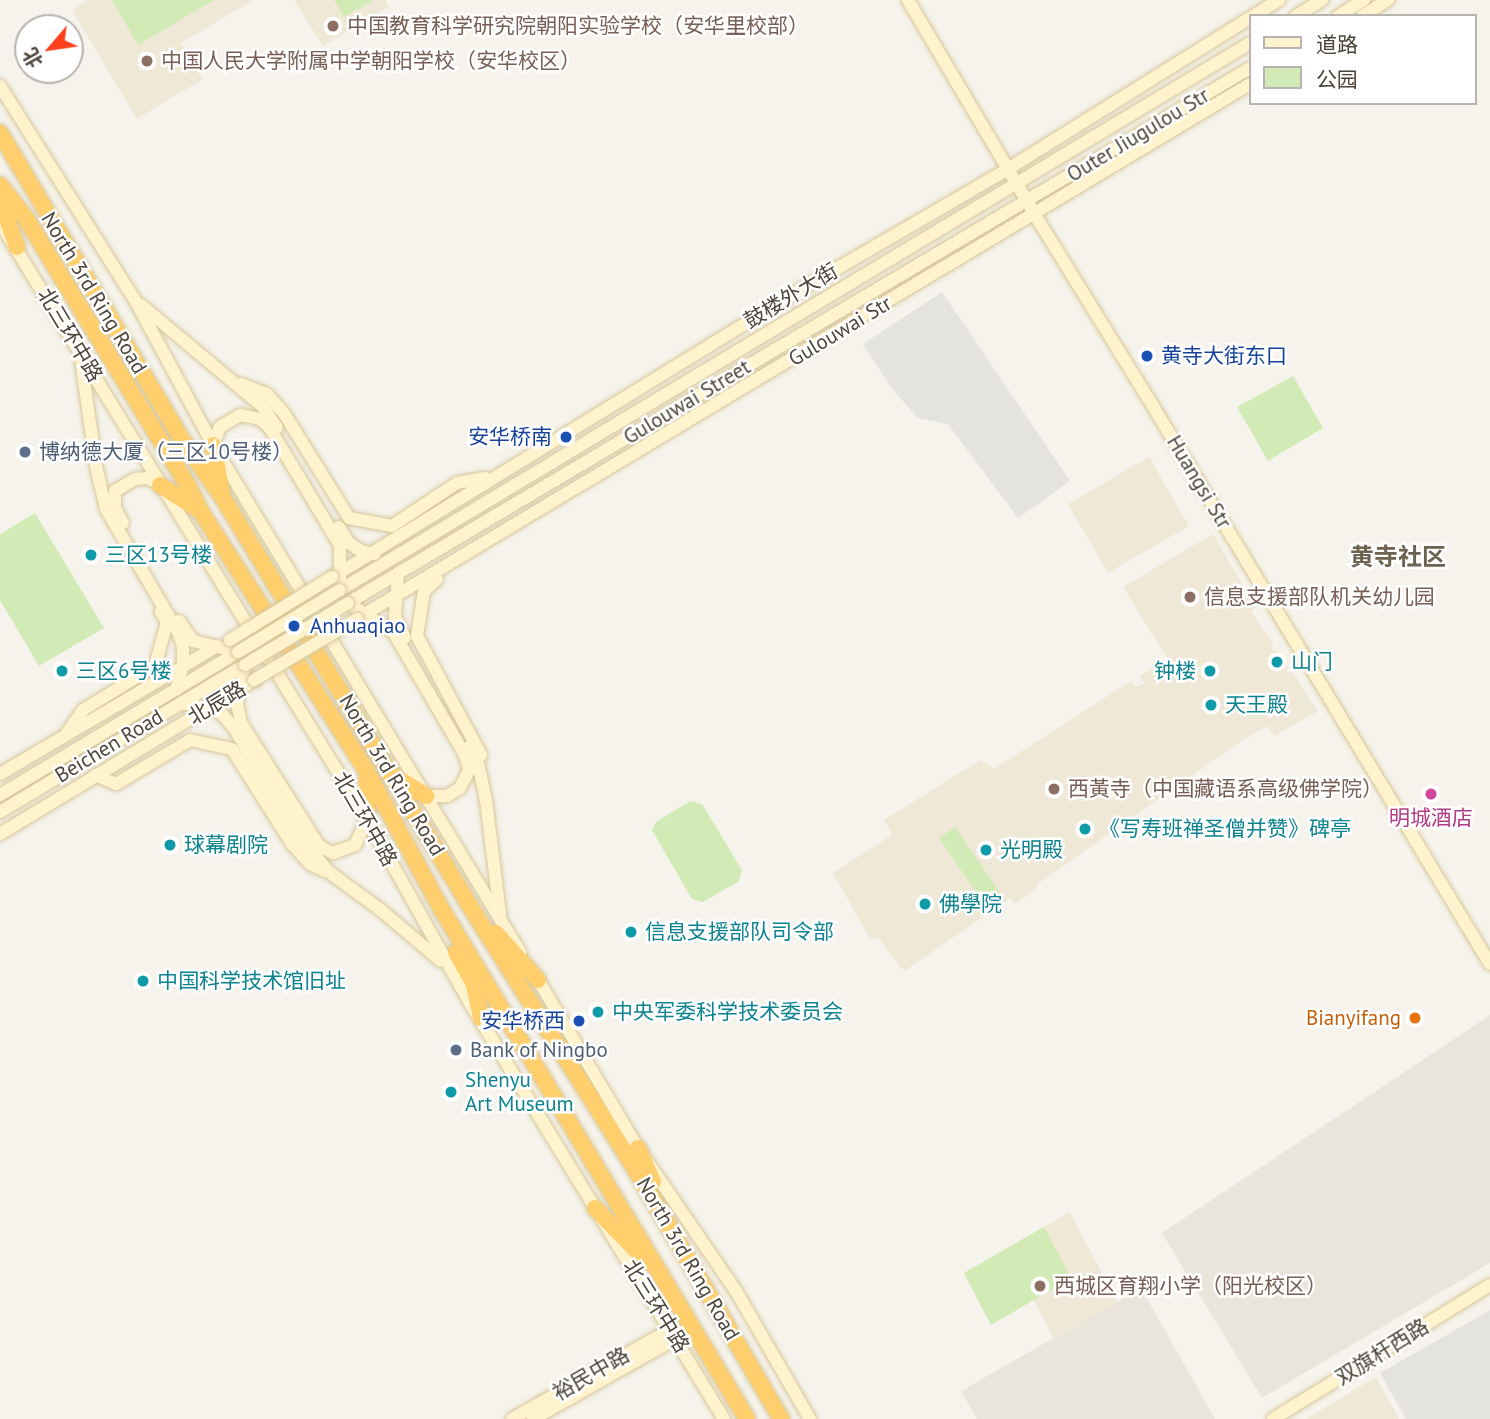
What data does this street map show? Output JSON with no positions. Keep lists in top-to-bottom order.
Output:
{
  "streets": {
    "highway": ["North 3rd Ring Road"],
    "street": [
      "Outer Jiugulou Str",
      "鼓楼外大街",
      "Gulouwai Str",
      "北三环中路",
      "Gulouwai Street",
      "Huangsi Str",
      "北辰路",
      "Beichen Road",
      "双旗杆西路",
      "裕民中路"
    ]
  },
  "crossings": [
    ["Outer Jiugulou Str", "Gulouwai Street"],
    ["Outer Jiugulou Str", "Huangsi Str"],
    ["鼓楼外大街", "Huangsi Str"],
    ["鼓楼外大街", "北辰路"],
    ["Gulouwai Str", "Huangsi Str"],
    ["Gulouwai Str", "北辰路"],
    ["北三环中路", "裕民中路"],
    ["Gulouwai Street", "Huangsi Str"],
    ["Gulouwai Street", "北辰路"],
    ["北辰路", "Beichen Road"]
  ],
  "districts": ["黄寺社区"],
  "places": [
    "中国教育科学研究院朝阳实验学校（安华里校部）",
    "中国人民大学附属中学朝阳学校（安华校区）",
    "黄寺大街东口",
    "安华桥南",
    "博纳德大厦（三区10号楼）",
    "三区13号楼",
    "信息支援部队机关幼儿园",
    "Anhuaqiao",
    "山门",
    "三区6号楼",
    "钟楼",
    "天王殿",
    "西黃寺（中国藏语系高级佛学院）",
    "明城酒店",
    "《写寿班禅圣僧并赞》碑亭",
    "球幕剧院",
    "光明殿",
    "佛學院",
    "信息支援部队司令部",
    "中国科学技术馆旧址",
    "中央军委科学技术委员会",
    "Bianyifang",
    "安华桥西",
    "Bank of Ningbo",
    "Shenyu Art Museum",
    "西城区育翔小学（阳光校区）"
  ],
  "legend": ["道路", "公园"],
  "north": "bottom left"
}
